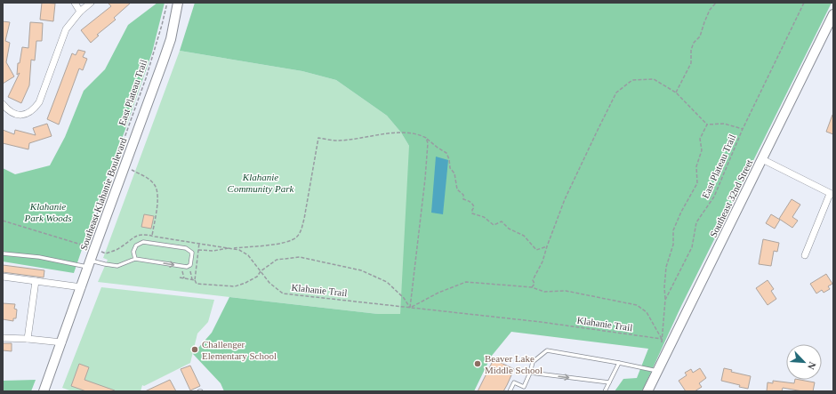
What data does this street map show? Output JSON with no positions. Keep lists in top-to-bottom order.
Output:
{
  "streets": {
    "street": ["Southeast Klahanie Boulevard", "Southeast 32nd Street"],
    "path": ["East Plateau Trail", "Klahanie Trail"]
  },
  "crossings": [
    ["East Plateau Trail", "Southeast Klahanie Boulevard"],
    ["East Plateau Trail", "Klahanie Trail"],
    ["Southeast Klahanie Boulevard", "Klahanie Trail"]
  ],
  "parks": ["Klahanie Community Park", "Klahanie Park Woods"],
  "places": ["Challenger Elementary School", "Beaver Lake Middle School"],
  "north": "bottom right"
}
